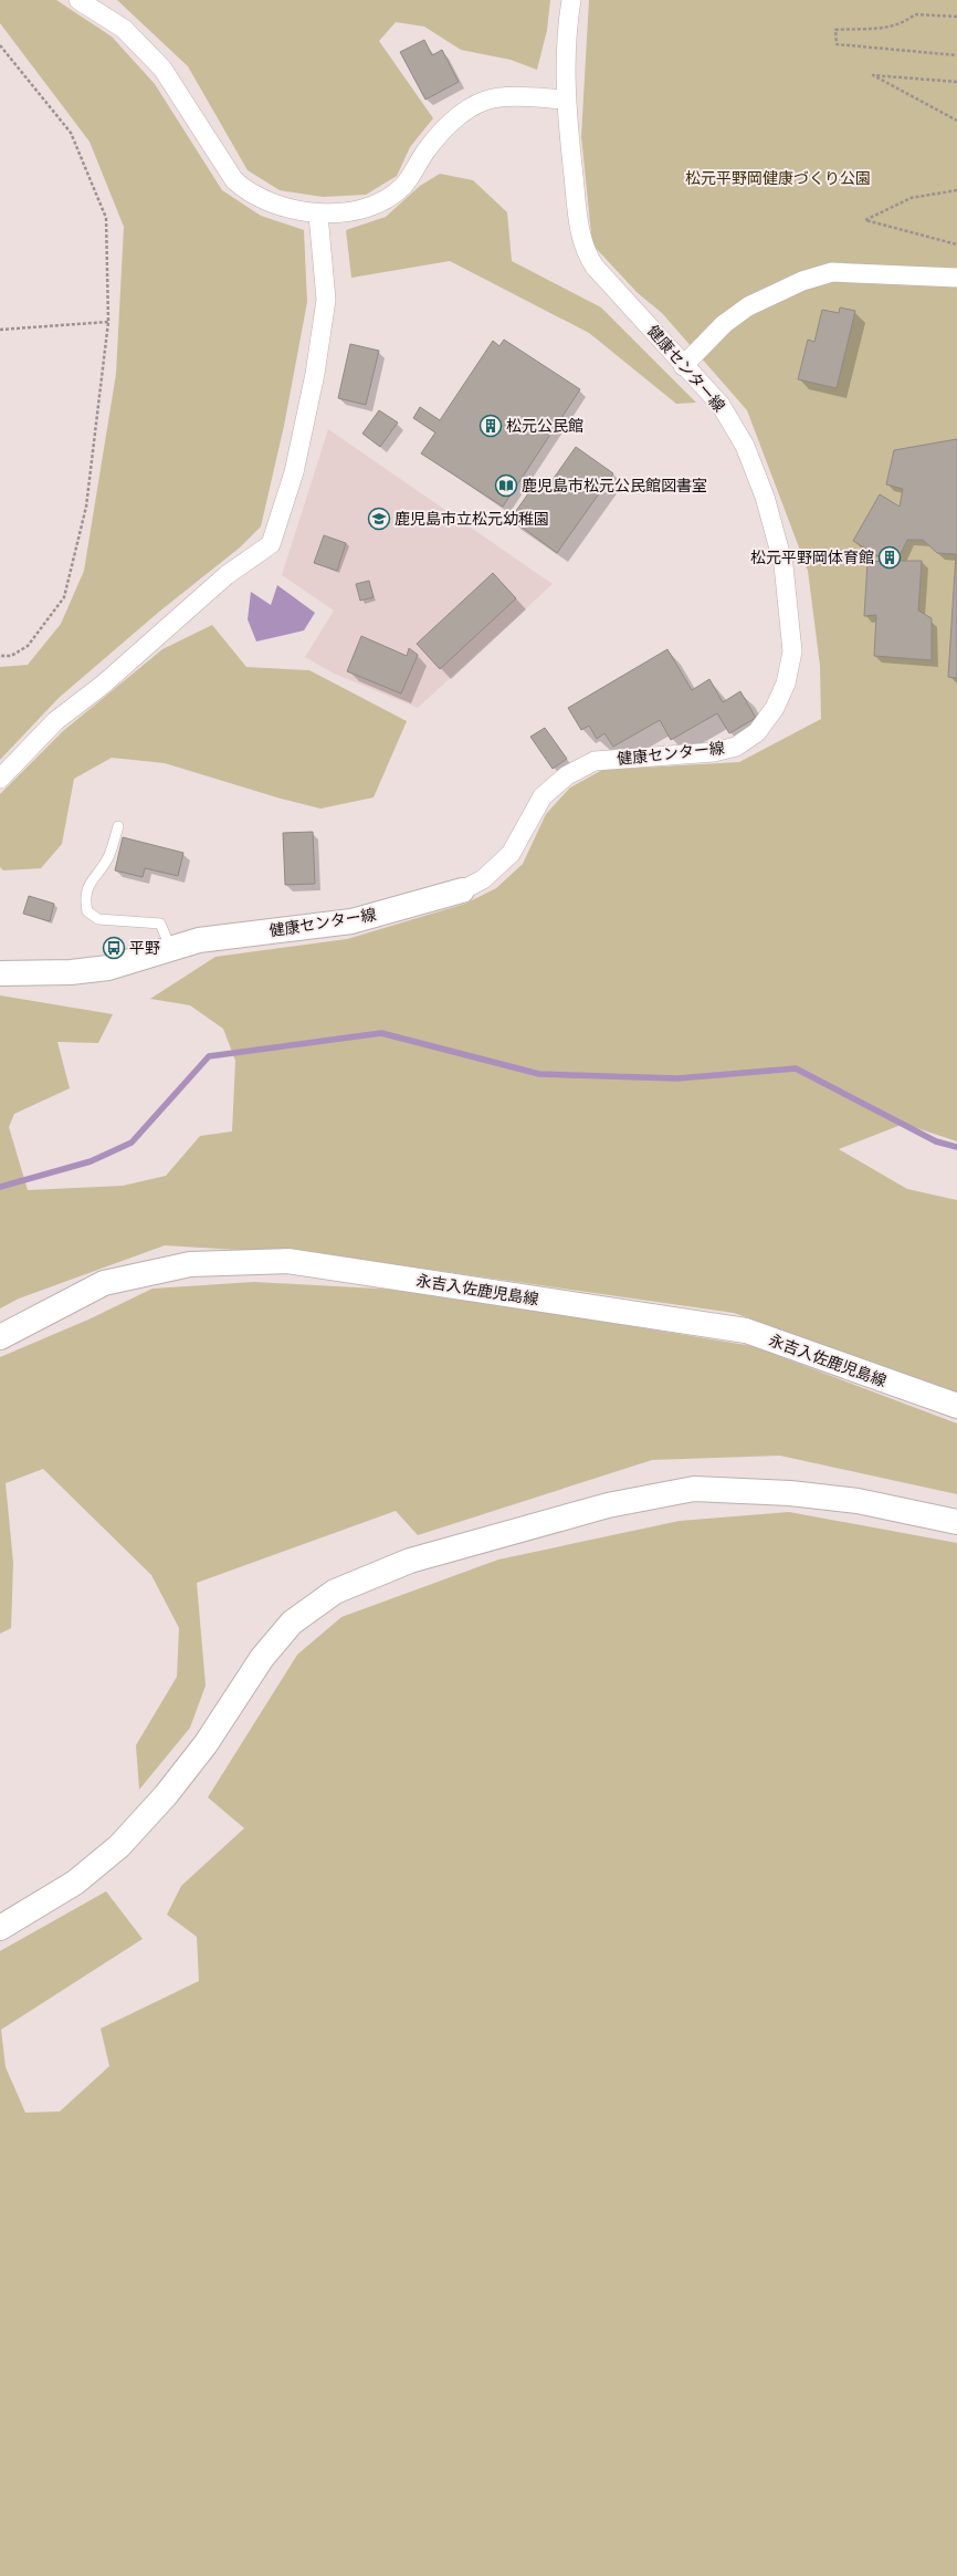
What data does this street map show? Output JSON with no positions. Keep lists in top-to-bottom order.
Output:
{
  "streets": {
    "street": ["健康センター線", "永吉入佐鹿児島線"]
  },
  "parks": ["松元平野岡健康づくり公園"],
  "places": {
    "building": ["松元公民館", "松元平野岡体育館"],
    "library": ["鹿児島市松元公民館図書室"],
    "school or university": ["鹿児島市立松元幼稚園"],
    "bus stop": ["平野"]
  }
}
